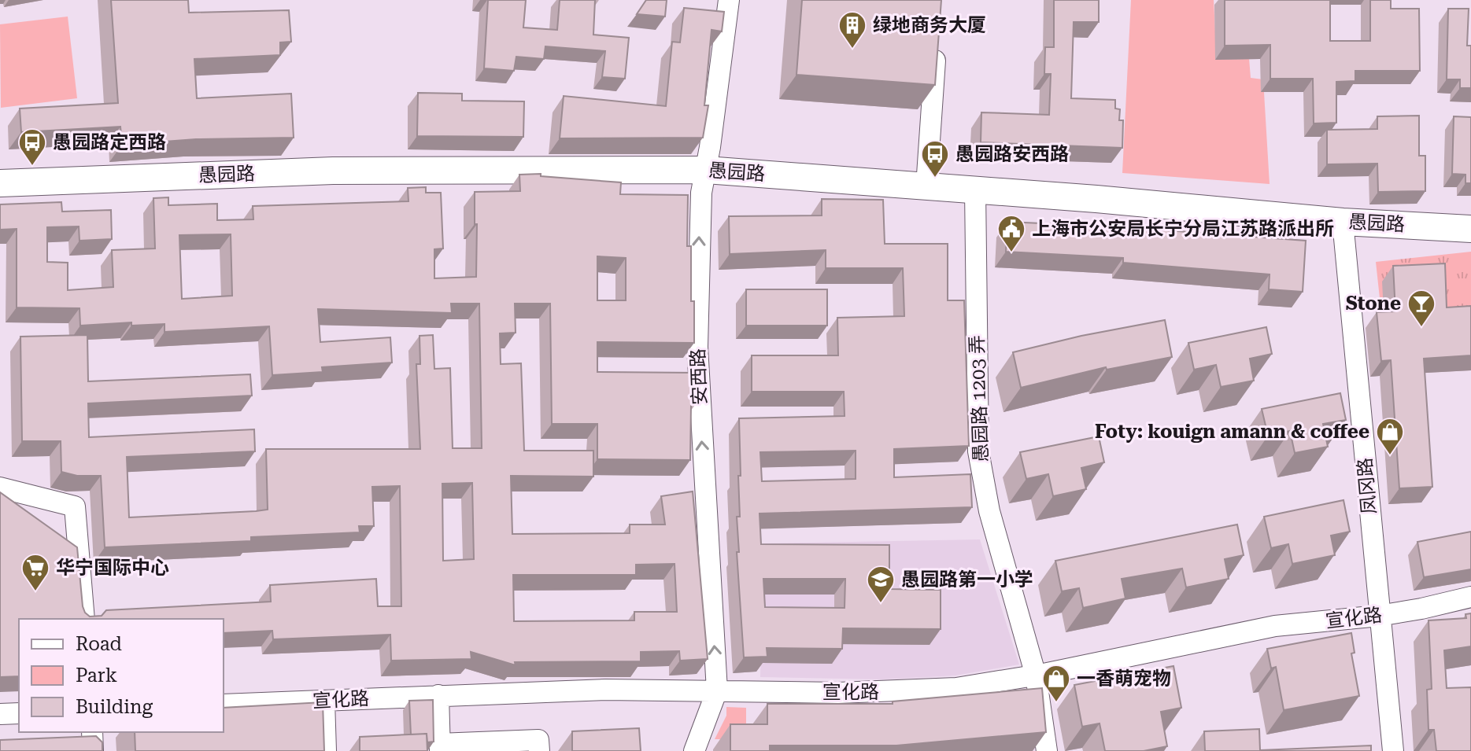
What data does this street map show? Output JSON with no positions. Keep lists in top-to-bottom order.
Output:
{
  "streets": {
    "main road": ["愚园路"],
    "street": [
      "安西路",
      "愚园路 1203 弄",
      "凤冈路",
      "宣化路"
    ]
  },
  "crossings": [
    ["愚园路", "安西路"],
    ["愚园路", "愚园路 1203 弄"],
    ["愚园路", "凤冈路"],
    ["安西路", "宣化路"],
    ["愚园路 1203 弄", "宣化路"],
    ["凤冈路", "宣化路"]
  ],
  "one_way": ["安西路"],
  "places": {
    "building": ["绿地商务大厦"],
    "bus stop": ["愚园路定西路", "愚园路安西路"],
    "public building": ["上海市公安局长宁分局江苏路派出所"],
    "bar": ["Stone"],
    "shop": ["Foty: kouign amann & coffee", "一香萌宠物"],
    "supermarket": ["华宁国际中心"],
    "school or university": ["愚园路第一小学"]
  },
  "legend": ["Road", "Park", "Building"]
}
